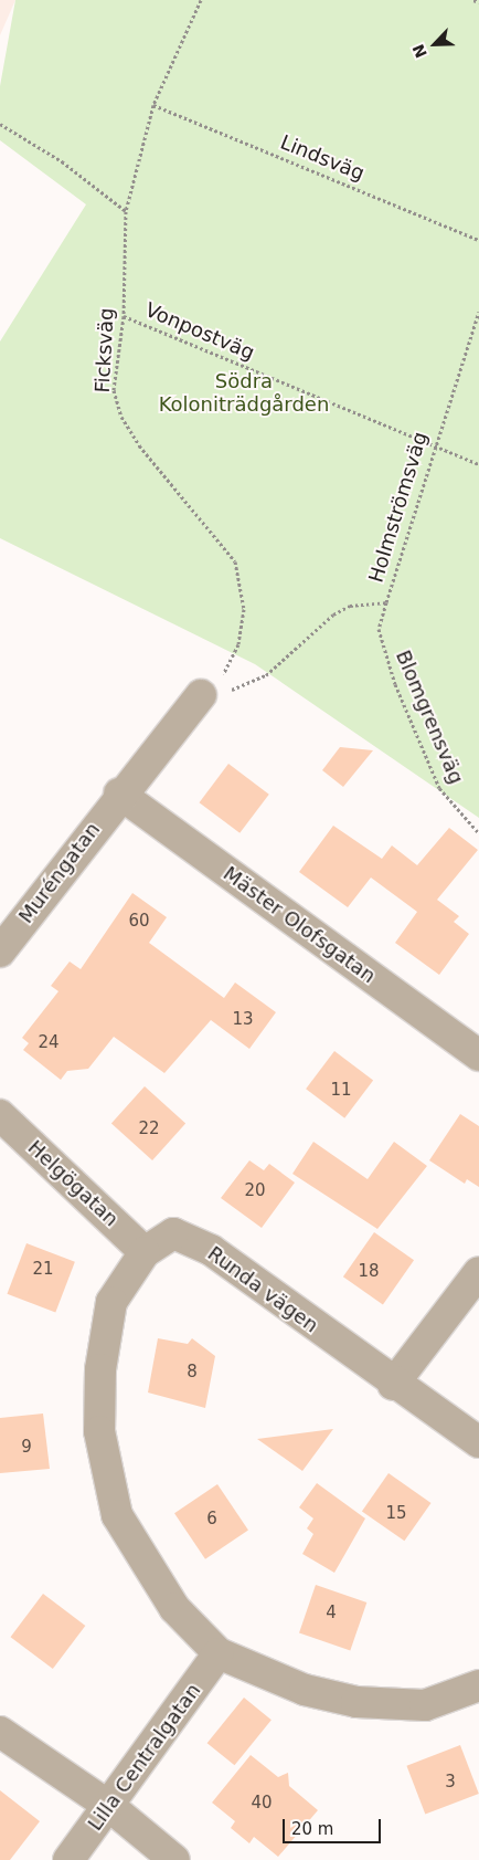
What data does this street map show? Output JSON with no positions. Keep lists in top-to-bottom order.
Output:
{
  "streets": {
    "street": [
      "Muréngatan",
      "Mäster Olofsgatan",
      "Helgögatan",
      "Runda vägen",
      "Lilla Centralgatan"
    ],
    "path": [
      "Lindsväg",
      "Vonpostväg",
      "Ficksväg",
      "Holmströmsväg",
      "Blomgrensväg"
    ]
  },
  "crossings": [
    ["Lindsväg", "Ficksväg"],
    ["Vonpostväg", "Ficksväg"],
    ["Vonpostväg", "Holmströmsväg"],
    ["Ficksväg", "Holmströmsväg"],
    ["Ficksväg", "Muréngatan"],
    ["Holmströmsväg", "Blomgrensväg"],
    ["Holmströmsväg", "Muréngatan"],
    ["Muréngatan", "Mäster Olofsgatan"],
    ["Helgögatan", "Runda vägen"],
    ["Runda vägen", "Lilla Centralgatan"]
  ],
  "parks": ["Södra Koloniträdgården"],
  "house_numbers": [
    "60",
    "13",
    "24",
    "11",
    "22",
    "20",
    "21",
    "18",
    "8",
    "9",
    "15",
    "6",
    "4",
    "3",
    "40"
  ],
  "scale_bar": "20 m",
  "north": "bottom left"
}
